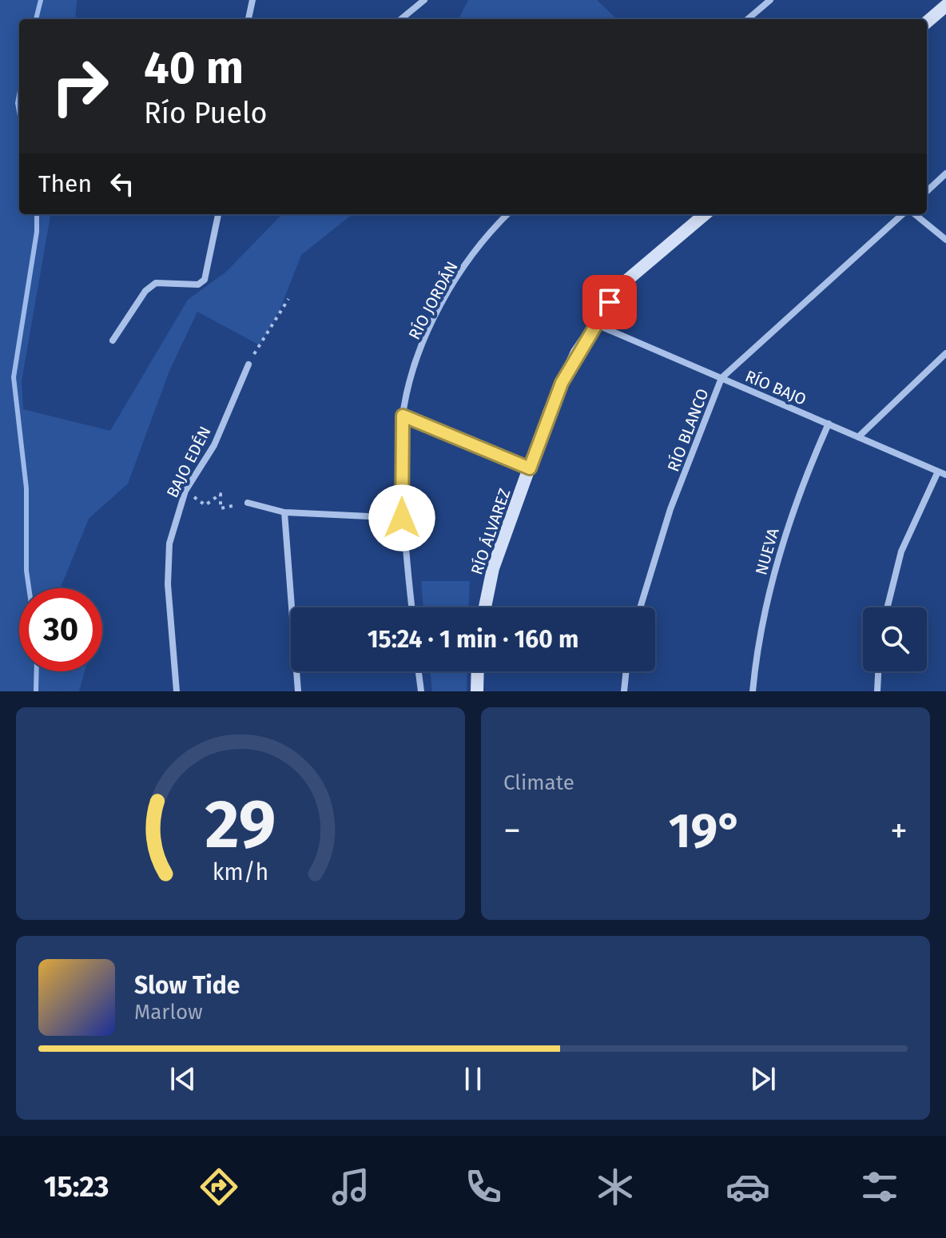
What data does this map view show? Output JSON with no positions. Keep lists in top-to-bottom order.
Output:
{
  "streets": {
    "street": [
      "RÍO JORDÁN",
      "RÍO BAJO",
      "RÍO BLANCO",
      "BAJO EDÉN",
      "RÍO ÁLVAREZ",
      "NUEVA"
    ]
  },
  "crossings": [
    ["RÍO BAJO", "RÍO BLANCO"],
    ["RÍO BAJO", "RÍO ÁLVAREZ"],
    ["RÍO BAJO", "NUEVA"]
  ],
  "page": {
    "turn": ["40 m", "Río Puelo"],
    "then": "Then",
    "limit": "30",
    "trip": "15:24 · 1 min · 160 m",
    "tile": "Climate",
    "heat": ["−", "19°", "+"],
    "song": ["Slow Tide", "Marlow"],
    "tabs": "15:23",
    "gauge": ["29", "km/h"]
  }
}
